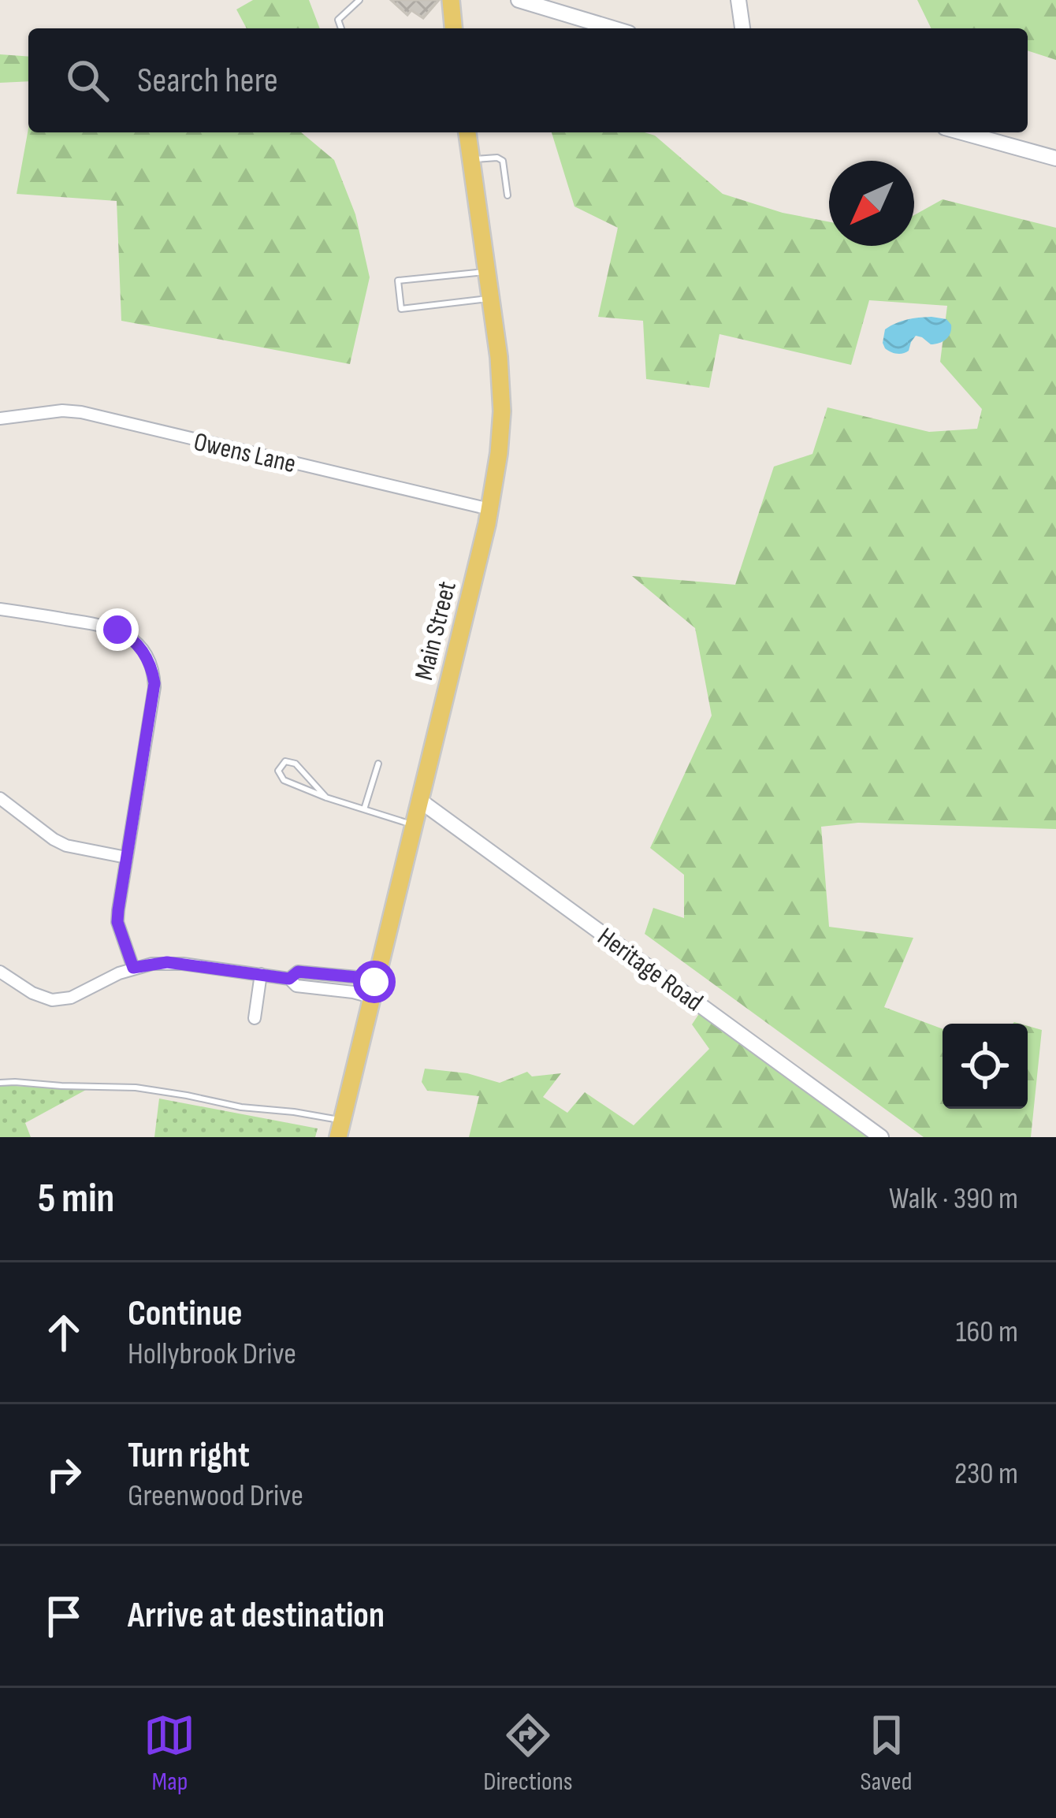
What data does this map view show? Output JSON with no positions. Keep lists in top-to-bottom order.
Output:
{
  "streets": {
    "main road": ["Main Street"],
    "street": ["Owens Lane", "Heritage Road"]
  },
  "crossings": [
    ["Owens Lane", "Main Street"],
    ["Main Street", "Heritage Road"]
  ],
  "north": "bottom left",
  "page": {
    "search": "Search here",
    "heading": ["5 min", "Walk · 390 m"],
    "list": [
      ["Continue", "Hollybrook Drive", "160 m"],
      ["Turn right", "Greenwood Drive", "230 m"],
      "Arrive at destination"
    ],
    "nav": ["Map", "Directions", "Saved"]
  }
}
